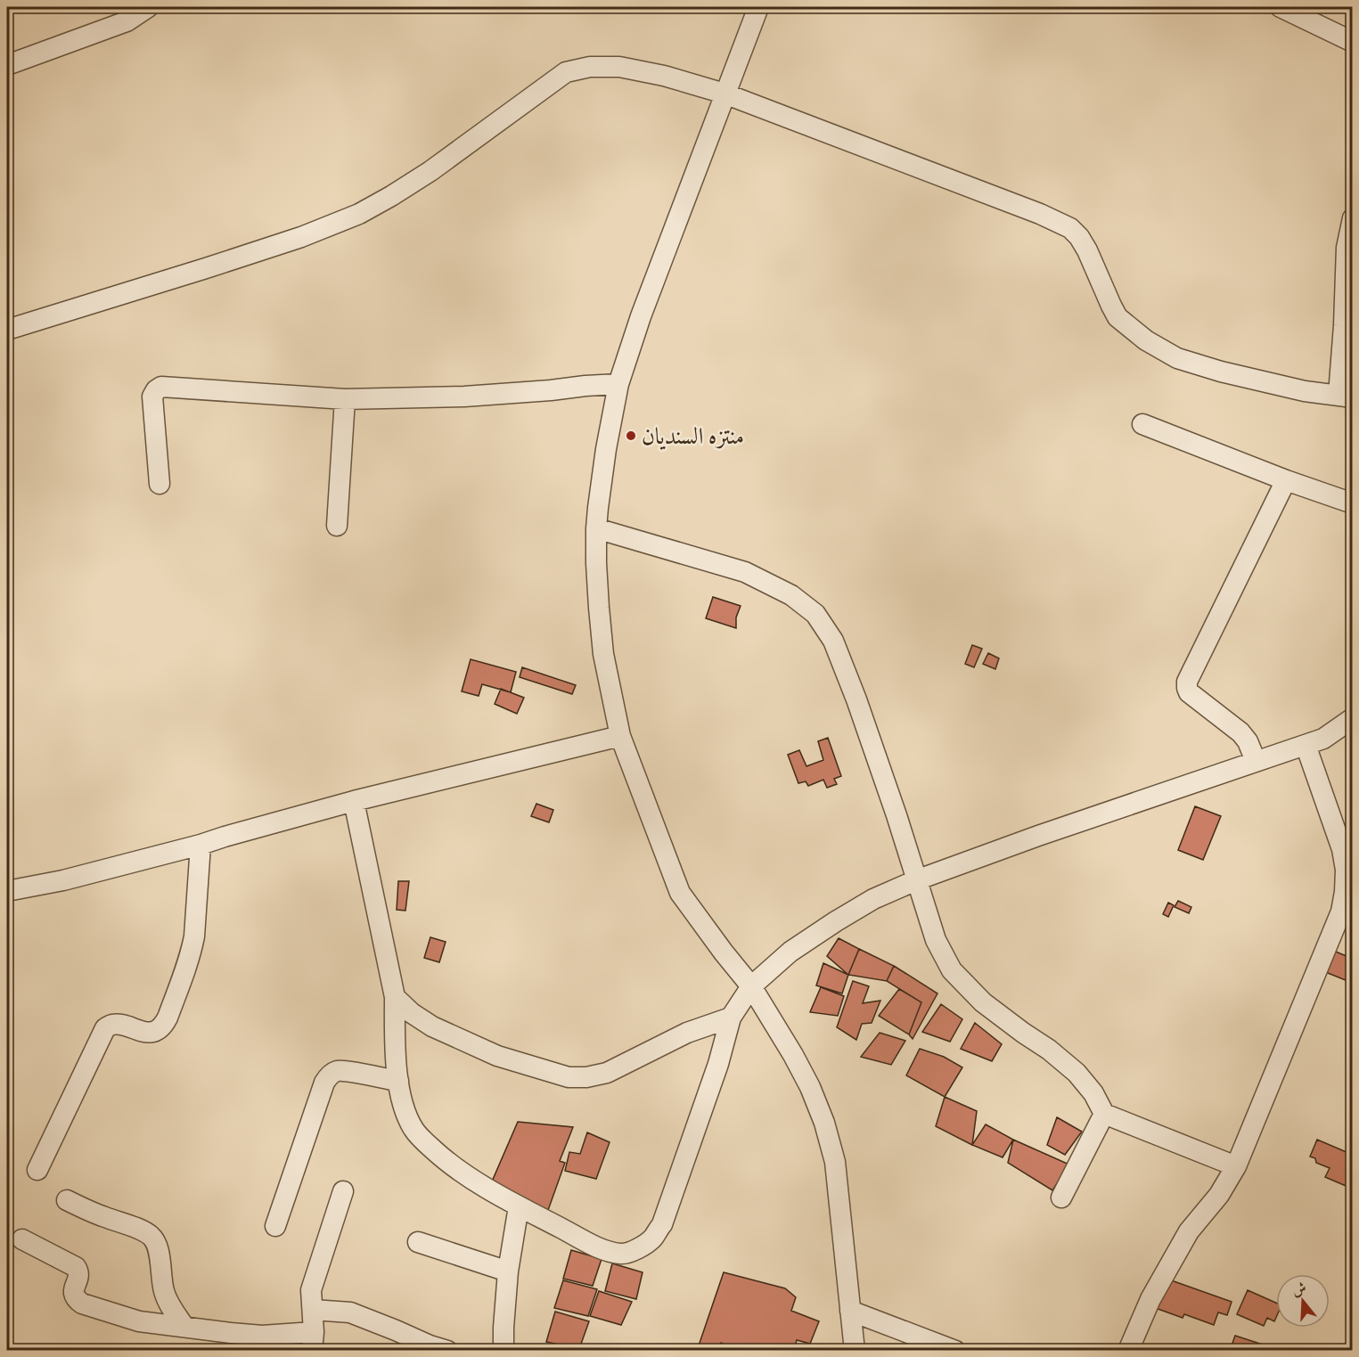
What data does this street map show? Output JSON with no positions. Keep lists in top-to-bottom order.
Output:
{
  "places": ["منتزه السنديان"],
  "north": "top"
}
